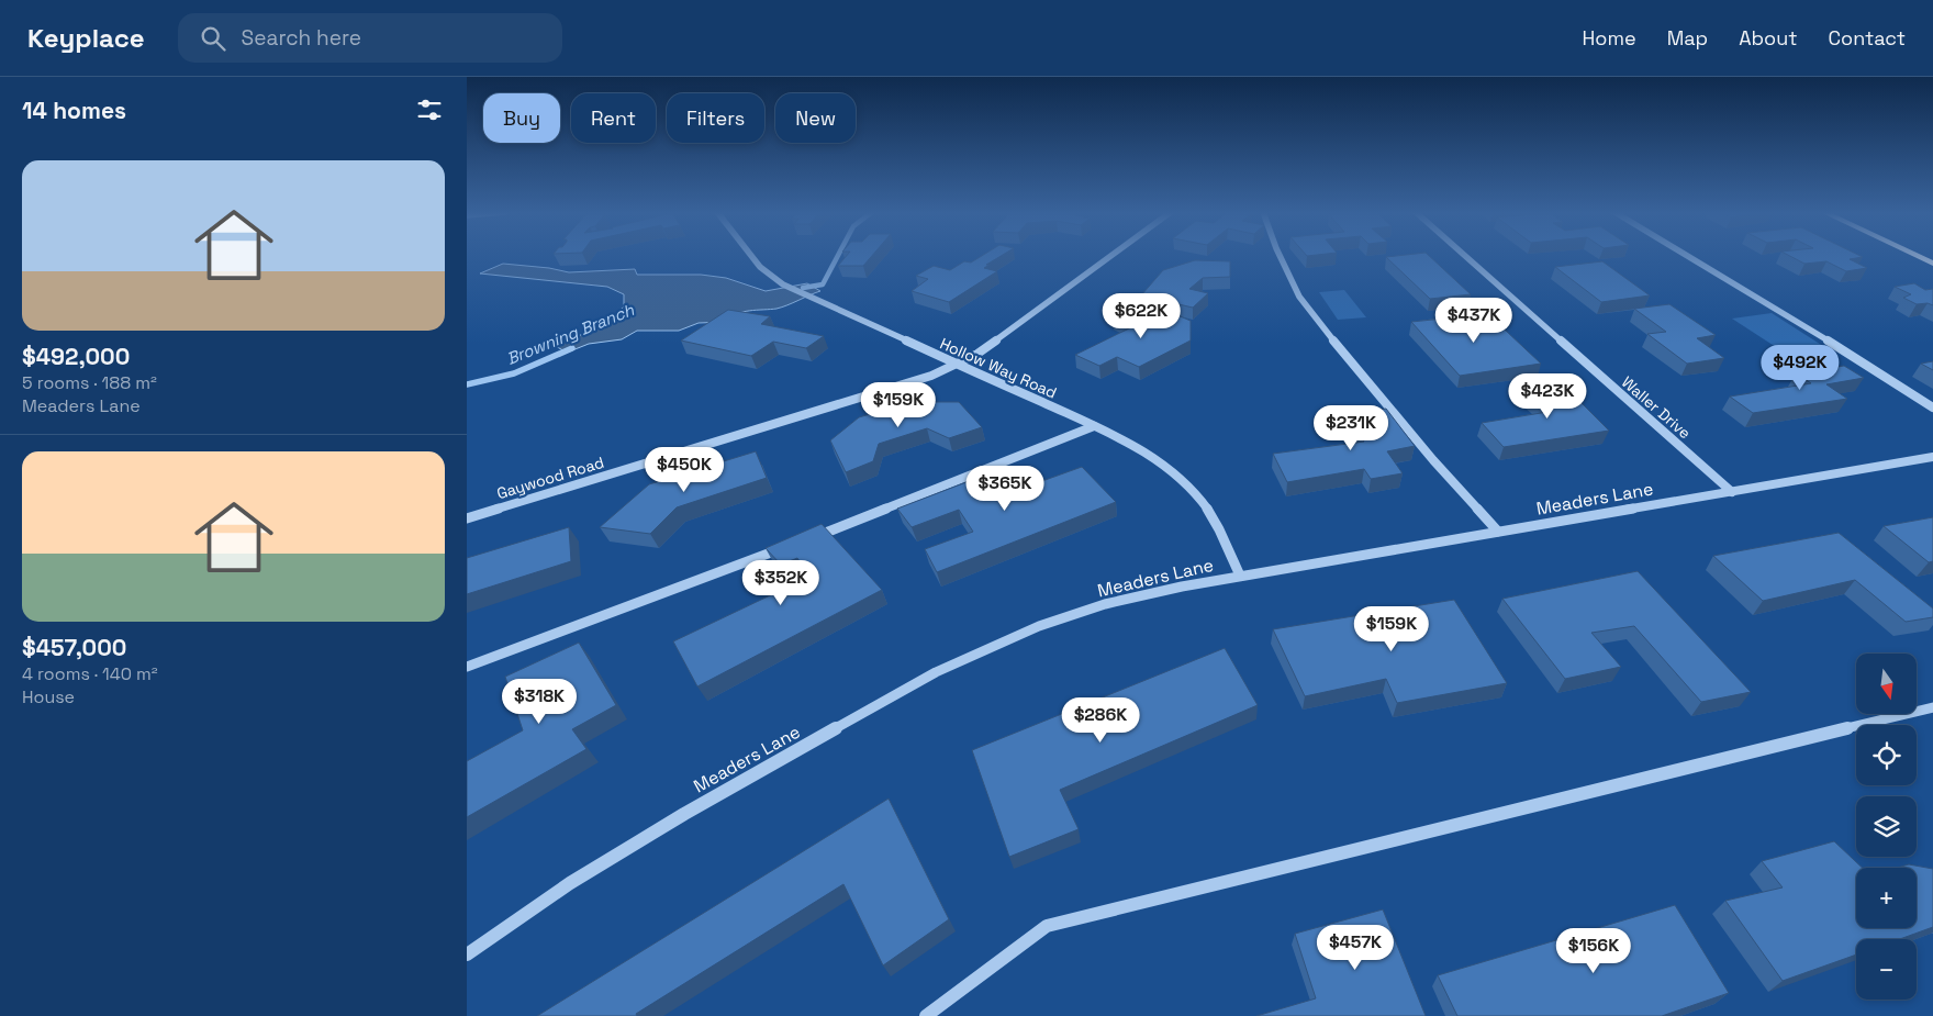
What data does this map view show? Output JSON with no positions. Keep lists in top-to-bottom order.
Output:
{
  "streets": {
    "street": [
      "Hollow Way Road",
      "Waller Drive",
      "Gaywood Road",
      "Meaders Lane"
    ]
  },
  "crossings": [
    ["Hollow Way Road", "Gaywood Road"],
    ["Hollow Way Road", "Meaders Lane"],
    ["Waller Drive", "Meaders Lane"]
  ],
  "water": ["Browning Branch"],
  "north": "bottom",
  "page": {
    "header": "Keyplace",
    "search": "Search here",
    "nav": [
      "Home",
      "Map",
      "About",
      "Contact"
    ],
    "heading": "14 homes",
    "chip": [
      "Buy",
      "Rent",
      "Filters",
      "New"
    ],
    "list": [
      {
        "name": "$492,000",
        "note": "5 rooms · 188 m² · Meaders Lane"
      },
      {
        "name": "$457,000",
        "note": "4 rooms · 140 m² · House"
      }
    ],
    "price": [
      "$622K",
      "$437K",
      "$492K",
      "$423K",
      "$159K",
      "$231K",
      "$450K",
      "$365K",
      "$352K",
      "$159K",
      "$318K",
      "$286K",
      "$457K",
      "$156K"
    ],
    "map_buttons": ["+", "−"]
  }
}
